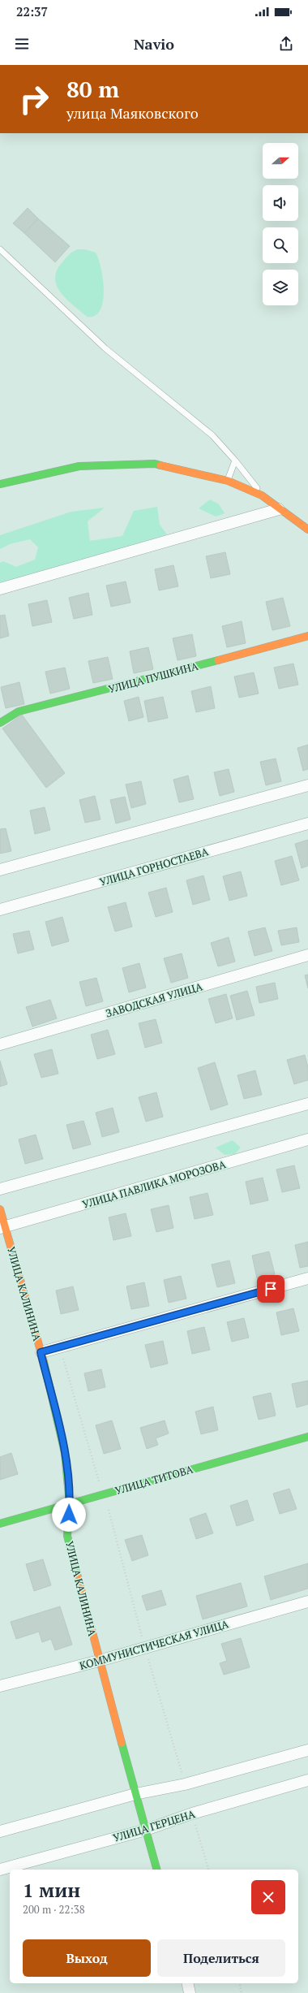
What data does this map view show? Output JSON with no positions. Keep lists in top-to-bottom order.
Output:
{
  "streets": {
    "main road": ["УЛИЦА ПУШКИНА", "УЛИЦА КАЛИНИНА", "УЛИЦА ТИТОВА"],
    "street": [
      "УЛИЦА ГОРНОСТАЕВА",
      "ЗАВОДСКАЯ УЛИЦА",
      "УЛИЦА ПАВЛИКА МОРОЗОВА",
      "КОММУНИСТИЧЕСКАЯ УЛИЦА",
      "УЛИЦА ГЕРЦЕНА"
    ]
  },
  "crossings": [
    ["УЛИЦА ПАВЛИКА МОРОЗОВА", "УЛИЦА КАЛИНИНА"],
    ["УЛИЦА КАЛИНИНА", "УЛИЦА ТИТОВА"],
    ["УЛИЦА КАЛИНИНА", "КОММУНИСТИЧЕСКАЯ УЛИЦА"],
    ["УЛИЦА КАЛИНИНА", "УЛИЦА ГЕРЦЕНА"]
  ],
  "north": "right",
  "page": {
    "status": "22:37",
    "header": "Navio",
    "turn": ["80 m", "улица Маяковского"],
    "heading": ["1 мин", "200 m · 22:38"],
    "buttons": ["Выход", "Поделиться"]
  }
}
